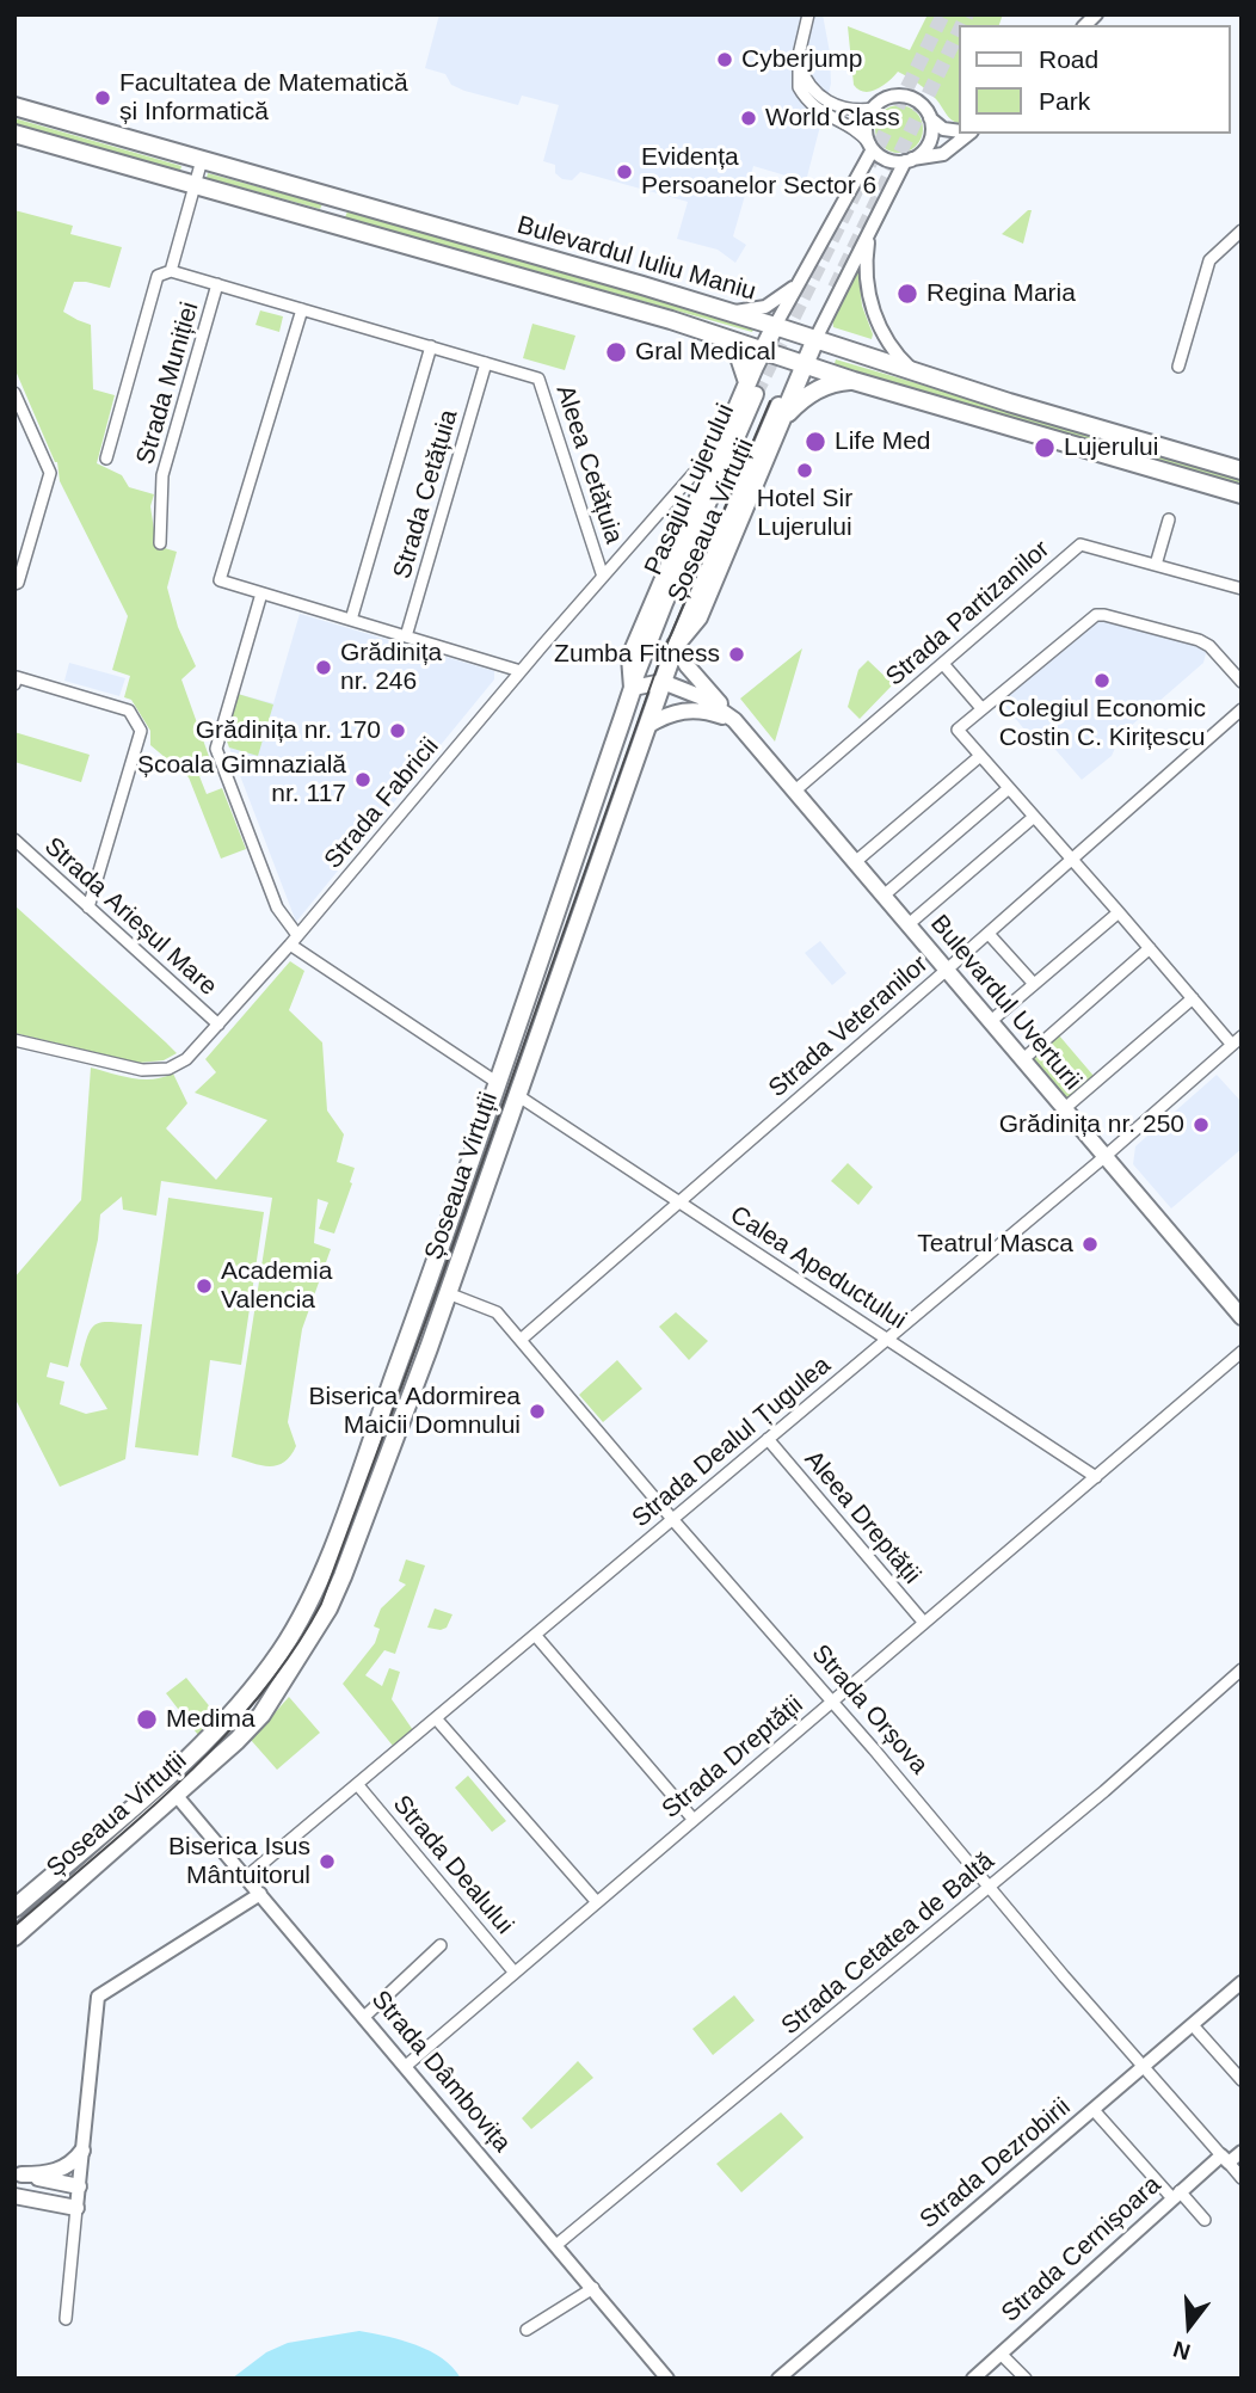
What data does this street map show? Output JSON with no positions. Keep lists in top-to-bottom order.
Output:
{
  "streets": {
    "main road": [
      "Bulevardul Iuliu Maniu",
      "Pasajul Lujerului",
      "Șoseaua Virtuții",
      "Bulevardul Uverturii"
    ],
    "street": [
      "Strada Muniției",
      "Aleea Cetățuia",
      "Strada Cetățuia",
      "Strada Partizanilor",
      "Strada Fabricii",
      "Strada Arieșul Mare",
      "Strada Veteranilor",
      "Calea Apeductului",
      "Strada Dealul Țugulea",
      "Aleea Dreptății",
      "Strada Orșova",
      "Strada Dreptății",
      "Strada Dealului",
      "Strada Cetatea de Baltă",
      "Strada Dâmbovița",
      "Strada Dezrobirii",
      "Strada Cernișoara"
    ]
  },
  "crossings": [
    ["Bulevardul Iuliu Maniu", "Șoseaua Virtuții"],
    ["Strada Muniției", "Aleea Cetățuia"],
    ["Aleea Cetățuia", "Strada Cetățuia"],
    ["Aleea Cetățuia", "Strada Fabricii"],
    ["Pasajul Lujerului", "Șoseaua Virtuții"],
    ["Șoseaua Virtuții", "Strada Fabricii"],
    ["Șoseaua Virtuții", "Bulevardul Uverturii"],
    ["Șoseaua Virtuții", "Calea Apeductului"],
    ["Șoseaua Virtuții", "Strada Orșova"],
    ["Șoseaua Virtuții", "Strada Dâmbovița"],
    ["Strada Partizanilor", "Bulevardul Uverturii"],
    ["Strada Fabricii", "Strada Arieșul Mare"],
    ["Bulevardul Uverturii", "Strada Veteranilor"],
    ["Bulevardul Uverturii", "Strada Dealul Țugulea"],
    ["Strada Veteranilor", "Calea Apeductului"],
    ["Strada Veteranilor", "Strada Orșova"],
    ["Calea Apeductului", "Strada Dealul Țugulea"],
    ["Calea Apeductului", "Strada Dreptății"],
    ["Strada Dealul Țugulea", "Aleea Dreptății"],
    ["Strada Dealul Țugulea", "Strada Orșova"],
    ["Strada Dealul Țugulea", "Strada Dealului"],
    ["Strada Dealul Țugulea", "Strada Dâmbovița"],
    ["Aleea Dreptății", "Strada Dreptății"],
    ["Strada Orșova", "Strada Dreptății"],
    ["Strada Orșova", "Strada Cetatea de Baltă"],
    ["Strada Orșova", "Strada Dezrobirii"],
    ["Strada Orșova", "Strada Cernișoara"],
    ["Strada Dreptății", "Strada Dealului"],
    ["Strada Dreptății", "Strada Dâmbovița"],
    ["Strada Cetatea de Baltă", "Strada Dâmbovița"]
  ],
  "places": [
    "Cyberjump",
    "Facultatea de Matematică și Informatică",
    "World Class",
    "Evidența Persoanelor Sector 6",
    "Regina Maria",
    "Gral Medical",
    "Life Med",
    "Lujerului",
    "Hotel Sir Lujerului",
    "Zumba Fitness",
    "Grădinița nr. 246",
    "Colegiul Economic Costin C. Kirițescu",
    "Grădinița nr. 170",
    "Școala Gimnazială nr. 117",
    "Grădinița nr. 250",
    "Teatrul Masca",
    "Academia Valencia",
    "Biserica Adormirea Maicii Domnului",
    "Medima",
    "Biserica Isus Mântuitorul"
  ],
  "legend": ["Road", "Park"],
  "north": "bottom"
}
